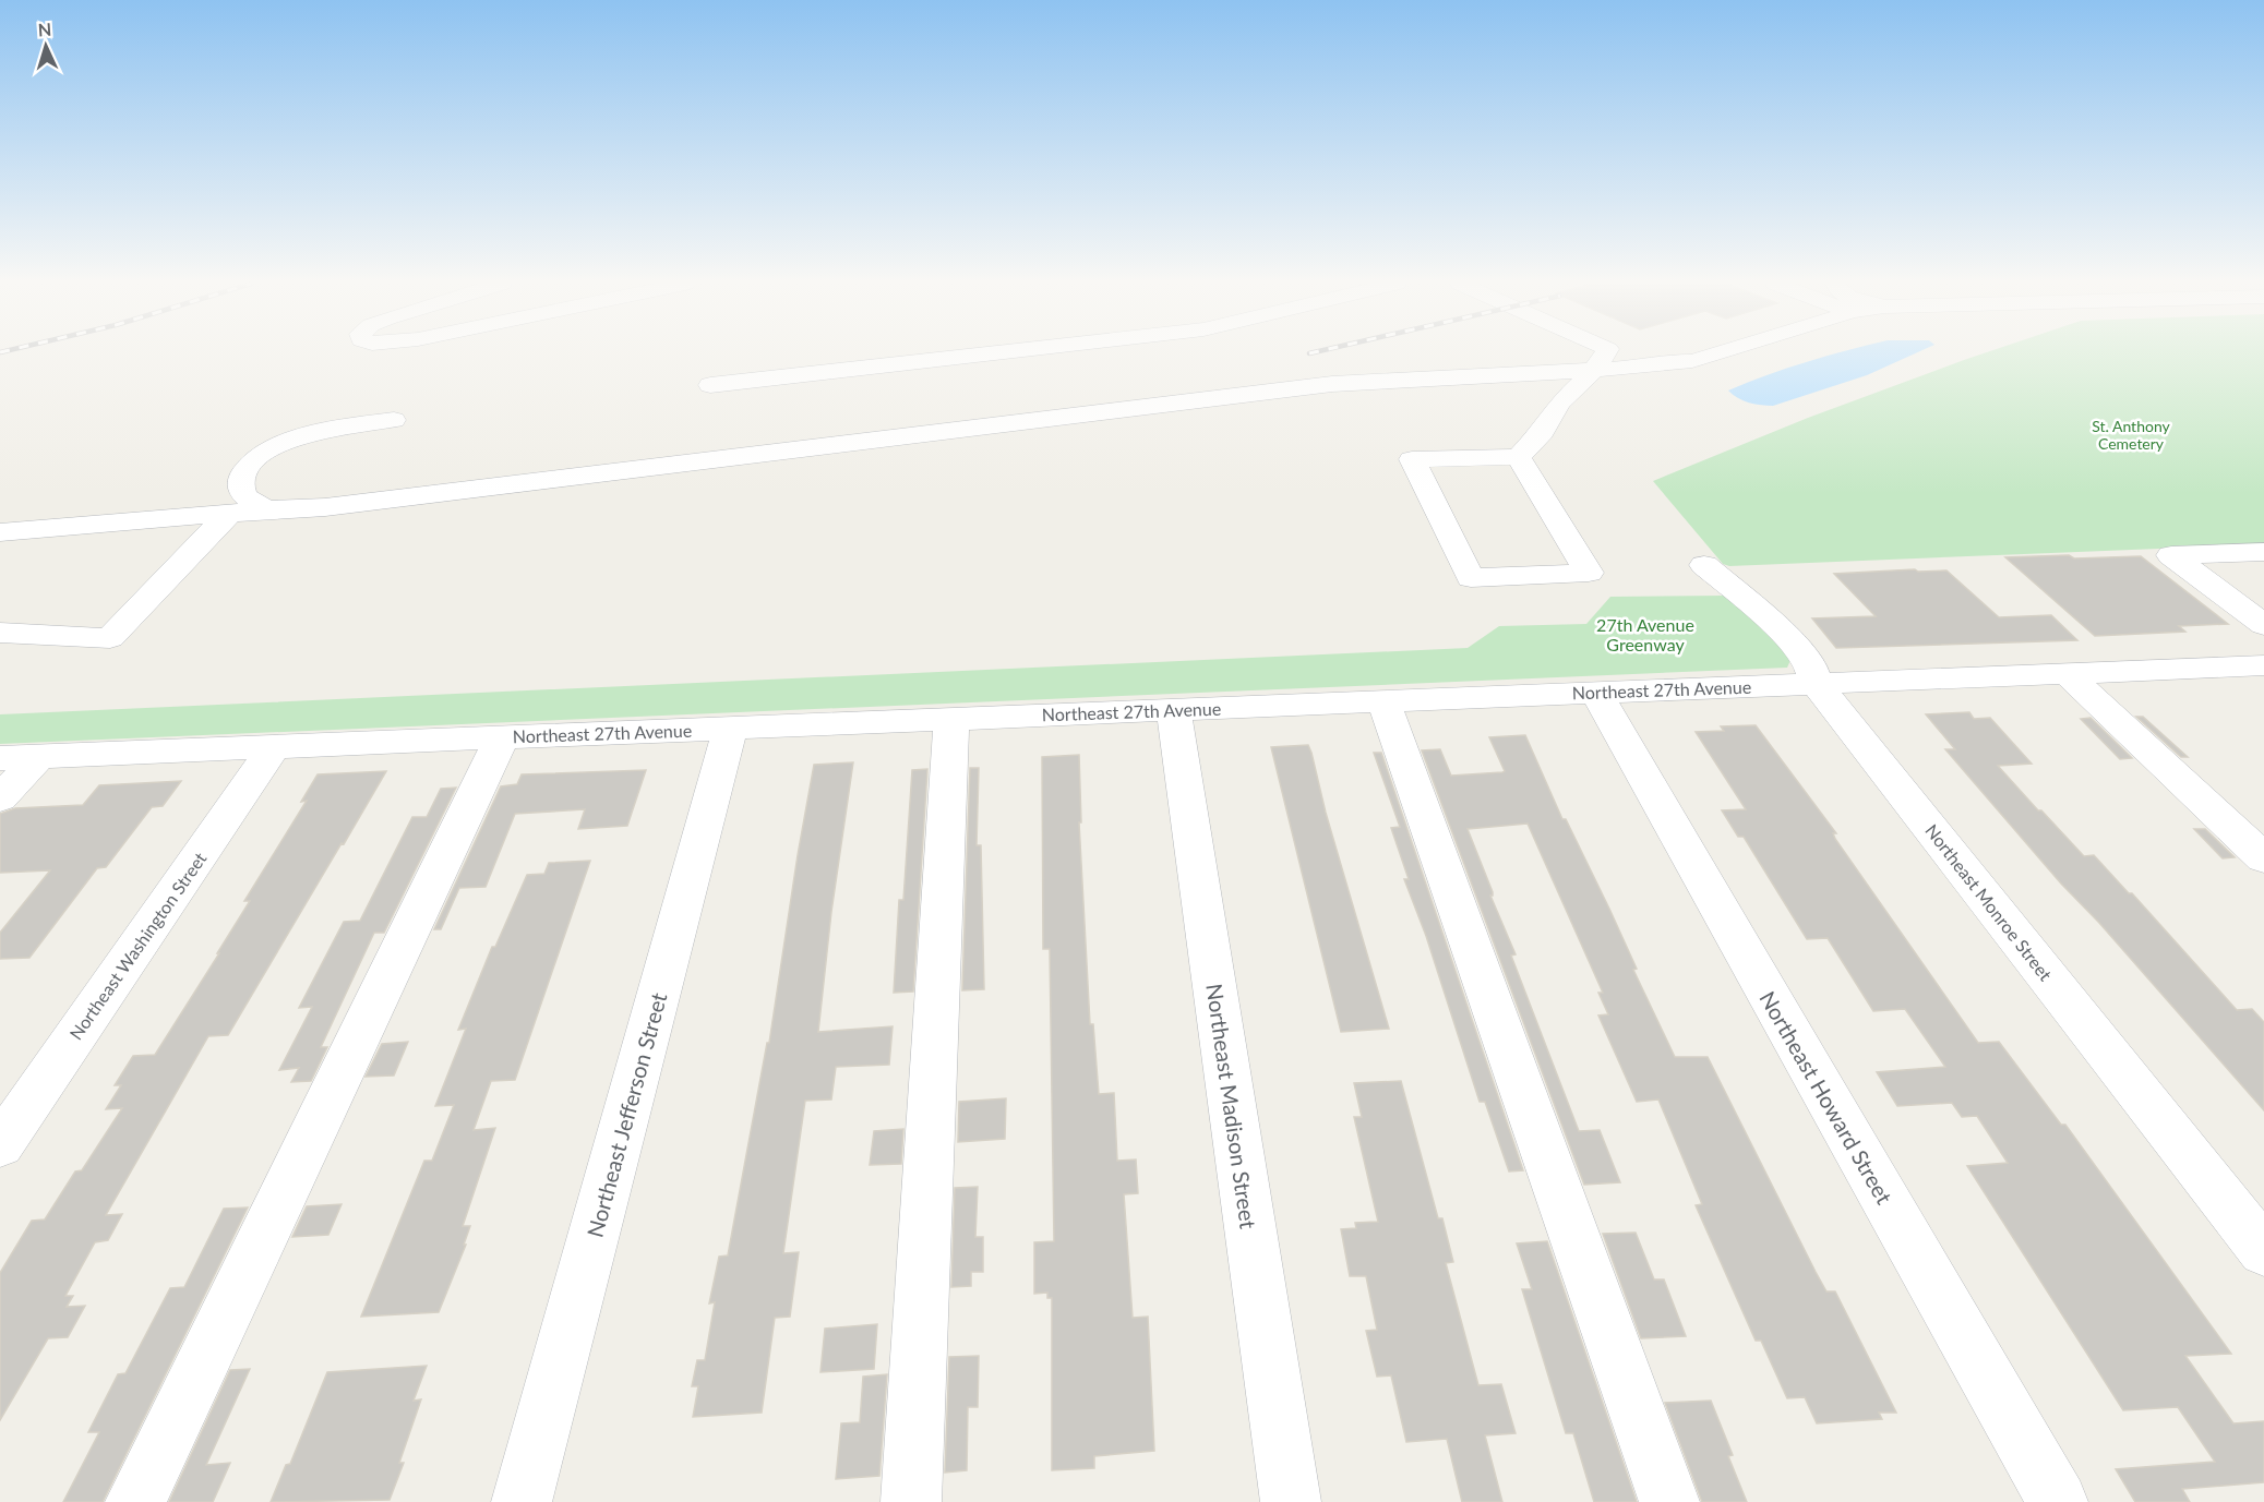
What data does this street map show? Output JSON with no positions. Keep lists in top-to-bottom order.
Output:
{
  "streets": {
    "street": [
      "Northeast 27th Avenue",
      "Northeast Monroe Street",
      "Northeast Washington Street",
      "Northeast Howard Street",
      "Northeast Madison Street",
      "Northeast Jefferson Street"
    ]
  },
  "crossings": [
    ["Northeast 27th Avenue", "Northeast Monroe Street"],
    ["Northeast 27th Avenue", "Northeast Washington Street"],
    ["Northeast 27th Avenue", "Northeast Howard Street"],
    ["Northeast 27th Avenue", "Northeast Madison Street"],
    ["Northeast 27th Avenue", "Northeast Jefferson Street"]
  ],
  "parks": ["St. Anthony Cemetery", "27th Avenue Greenway"],
  "north": "top"
}
